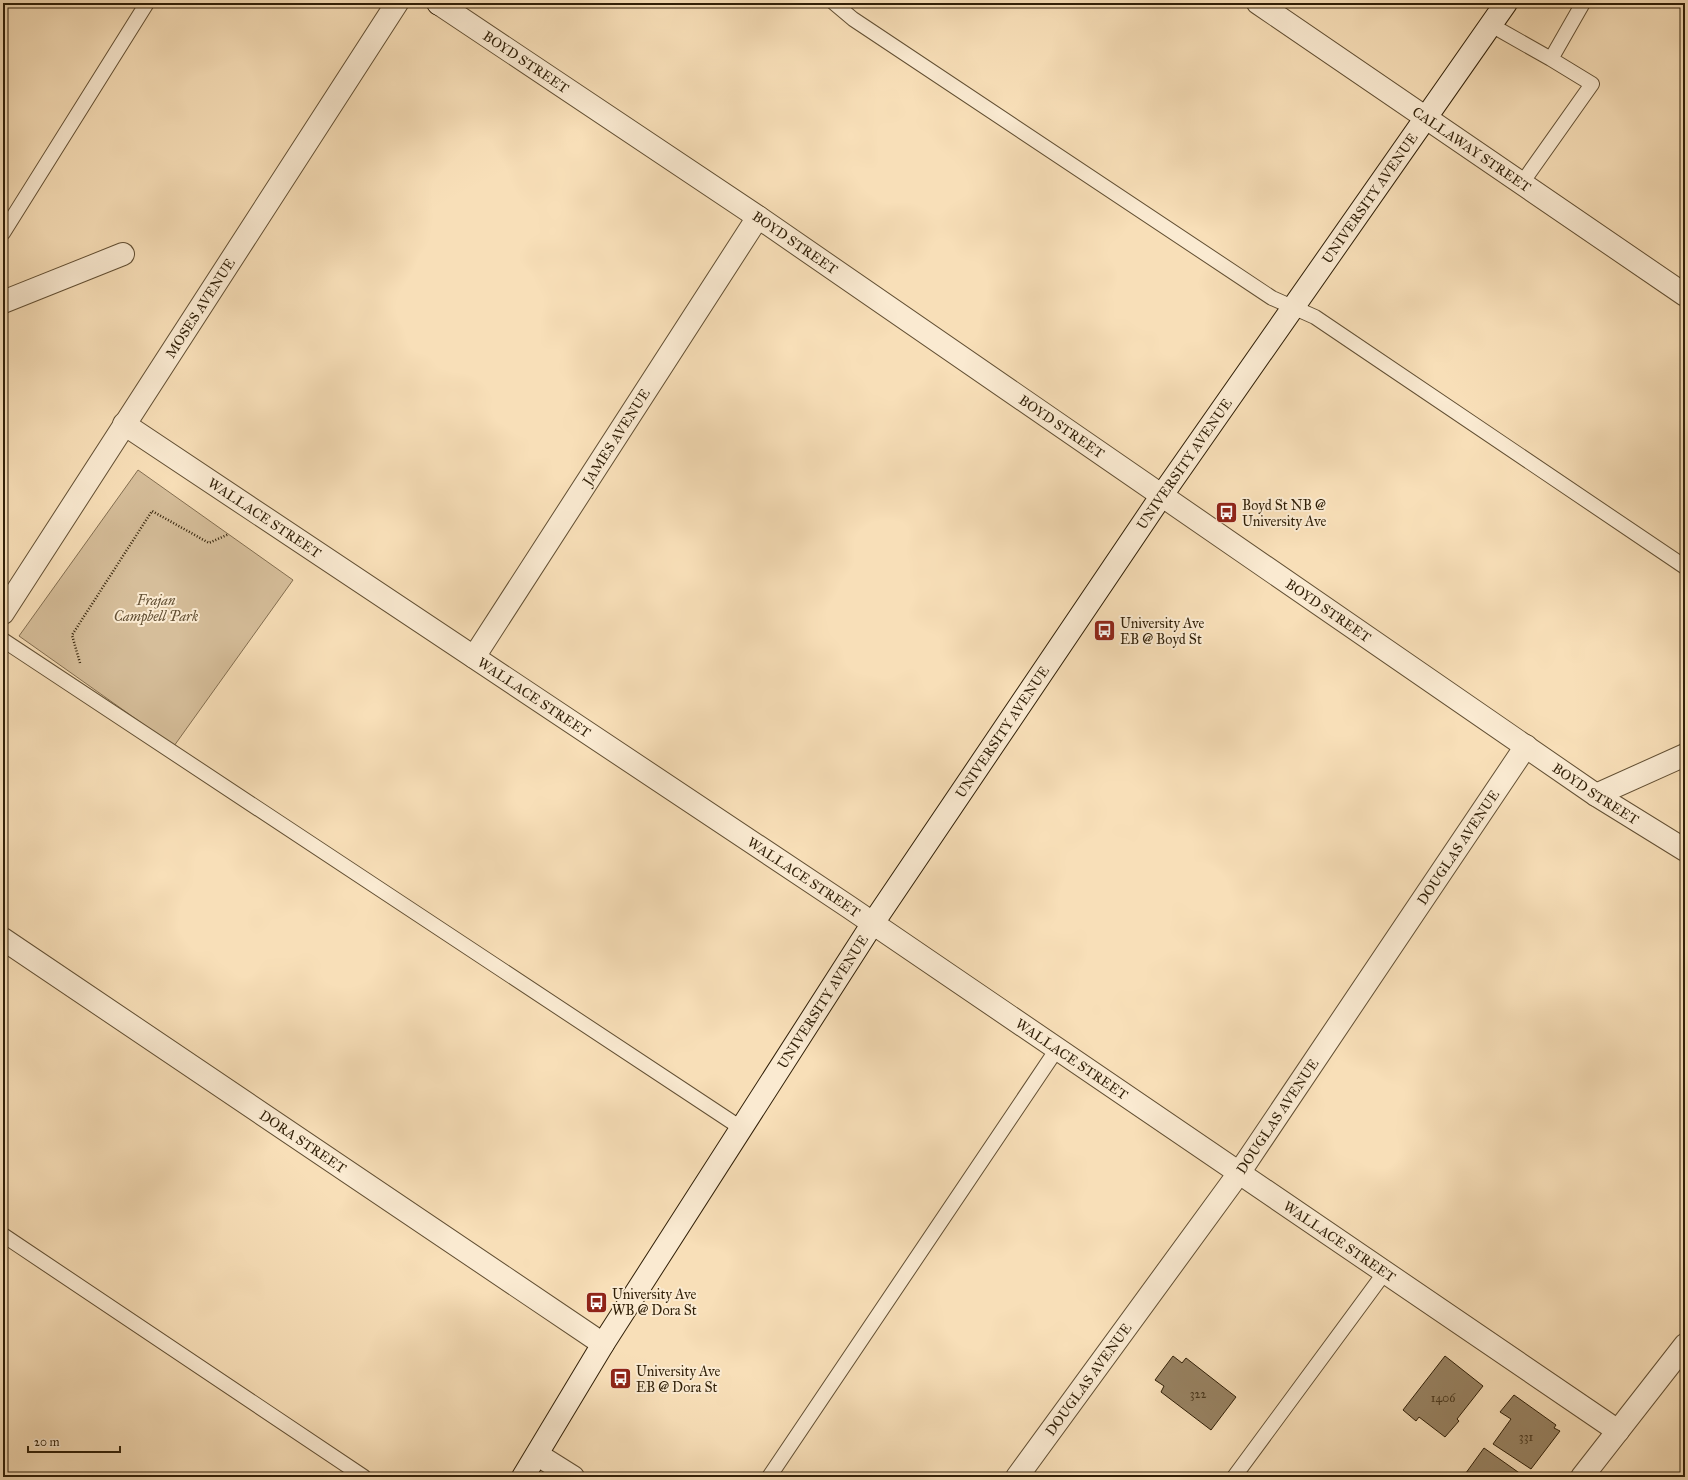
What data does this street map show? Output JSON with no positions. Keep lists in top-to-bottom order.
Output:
{
  "streets": {
    "street": [
      "BOYD STREET",
      "CALLAWAY STREET",
      "UNIVERSITY AVENUE",
      "MOSES AVENUE",
      "JAMES AVENUE",
      "WALLACE STREET",
      "DOUGLAS AVENUE",
      "DORA STREET"
    ]
  },
  "crossings": [
    ["BOYD STREET", "UNIVERSITY AVENUE"],
    ["BOYD STREET", "JAMES AVENUE"],
    ["BOYD STREET", "DOUGLAS AVENUE"],
    ["CALLAWAY STREET", "UNIVERSITY AVENUE"],
    ["UNIVERSITY AVENUE", "WALLACE STREET"],
    ["UNIVERSITY AVENUE", "DORA STREET"],
    ["MOSES AVENUE", "WALLACE STREET"],
    ["JAMES AVENUE", "WALLACE STREET"],
    ["WALLACE STREET", "DOUGLAS AVENUE"]
  ],
  "parks": ["Frajan Campbell Park"],
  "places": {
    "bus stop": [
      "Boyd St NB @ University Ave",
      "University Ave EB @ Boyd St",
      "University Ave WB @ Dora St",
      "University Ave EB @ Dora St"
    ]
  },
  "house_numbers": ["322", "1406", "331"],
  "scale_bar": "20 m"
}
